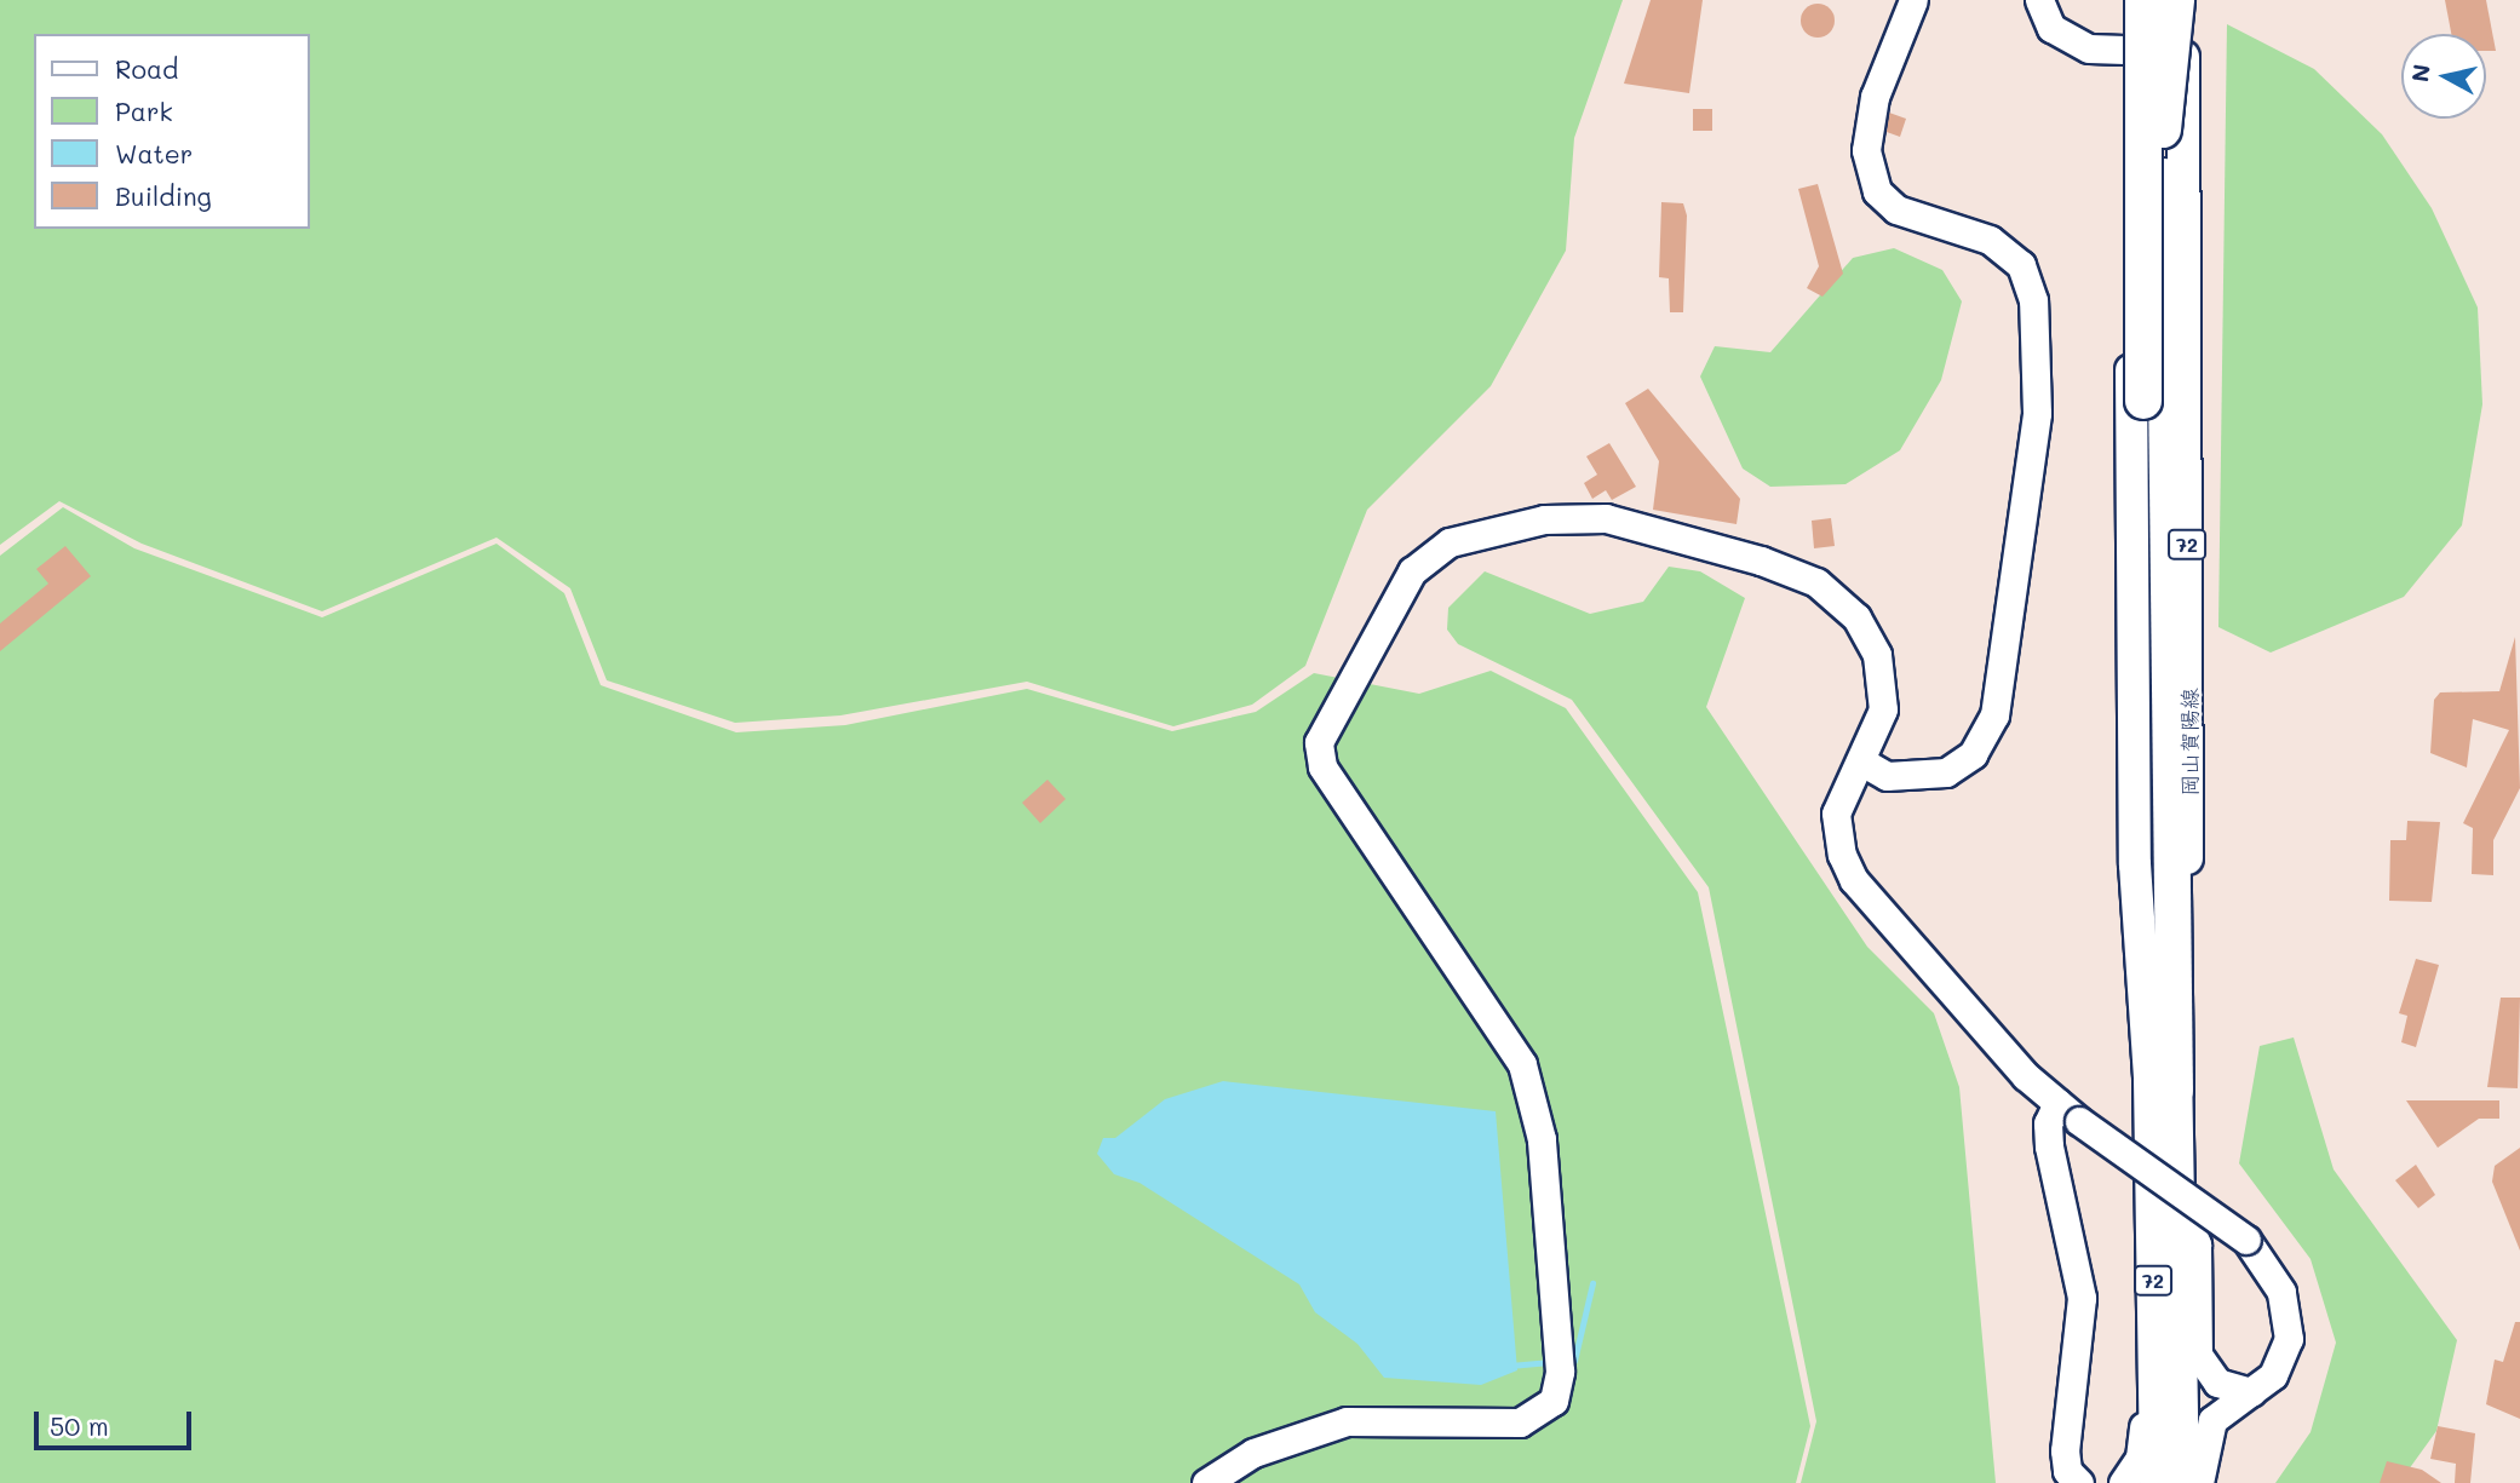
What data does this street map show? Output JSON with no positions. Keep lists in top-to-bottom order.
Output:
{
  "streets": {
    "highway": ["72"],
    "main road": ["岡山賀陽線"]
  },
  "crossings": [
    ["72", "岡山賀陽線"]
  ],
  "legend": [
    "Road",
    "Park",
    "Water",
    "Building"
  ],
  "scale_bar": "50 m",
  "north": "left"
}
